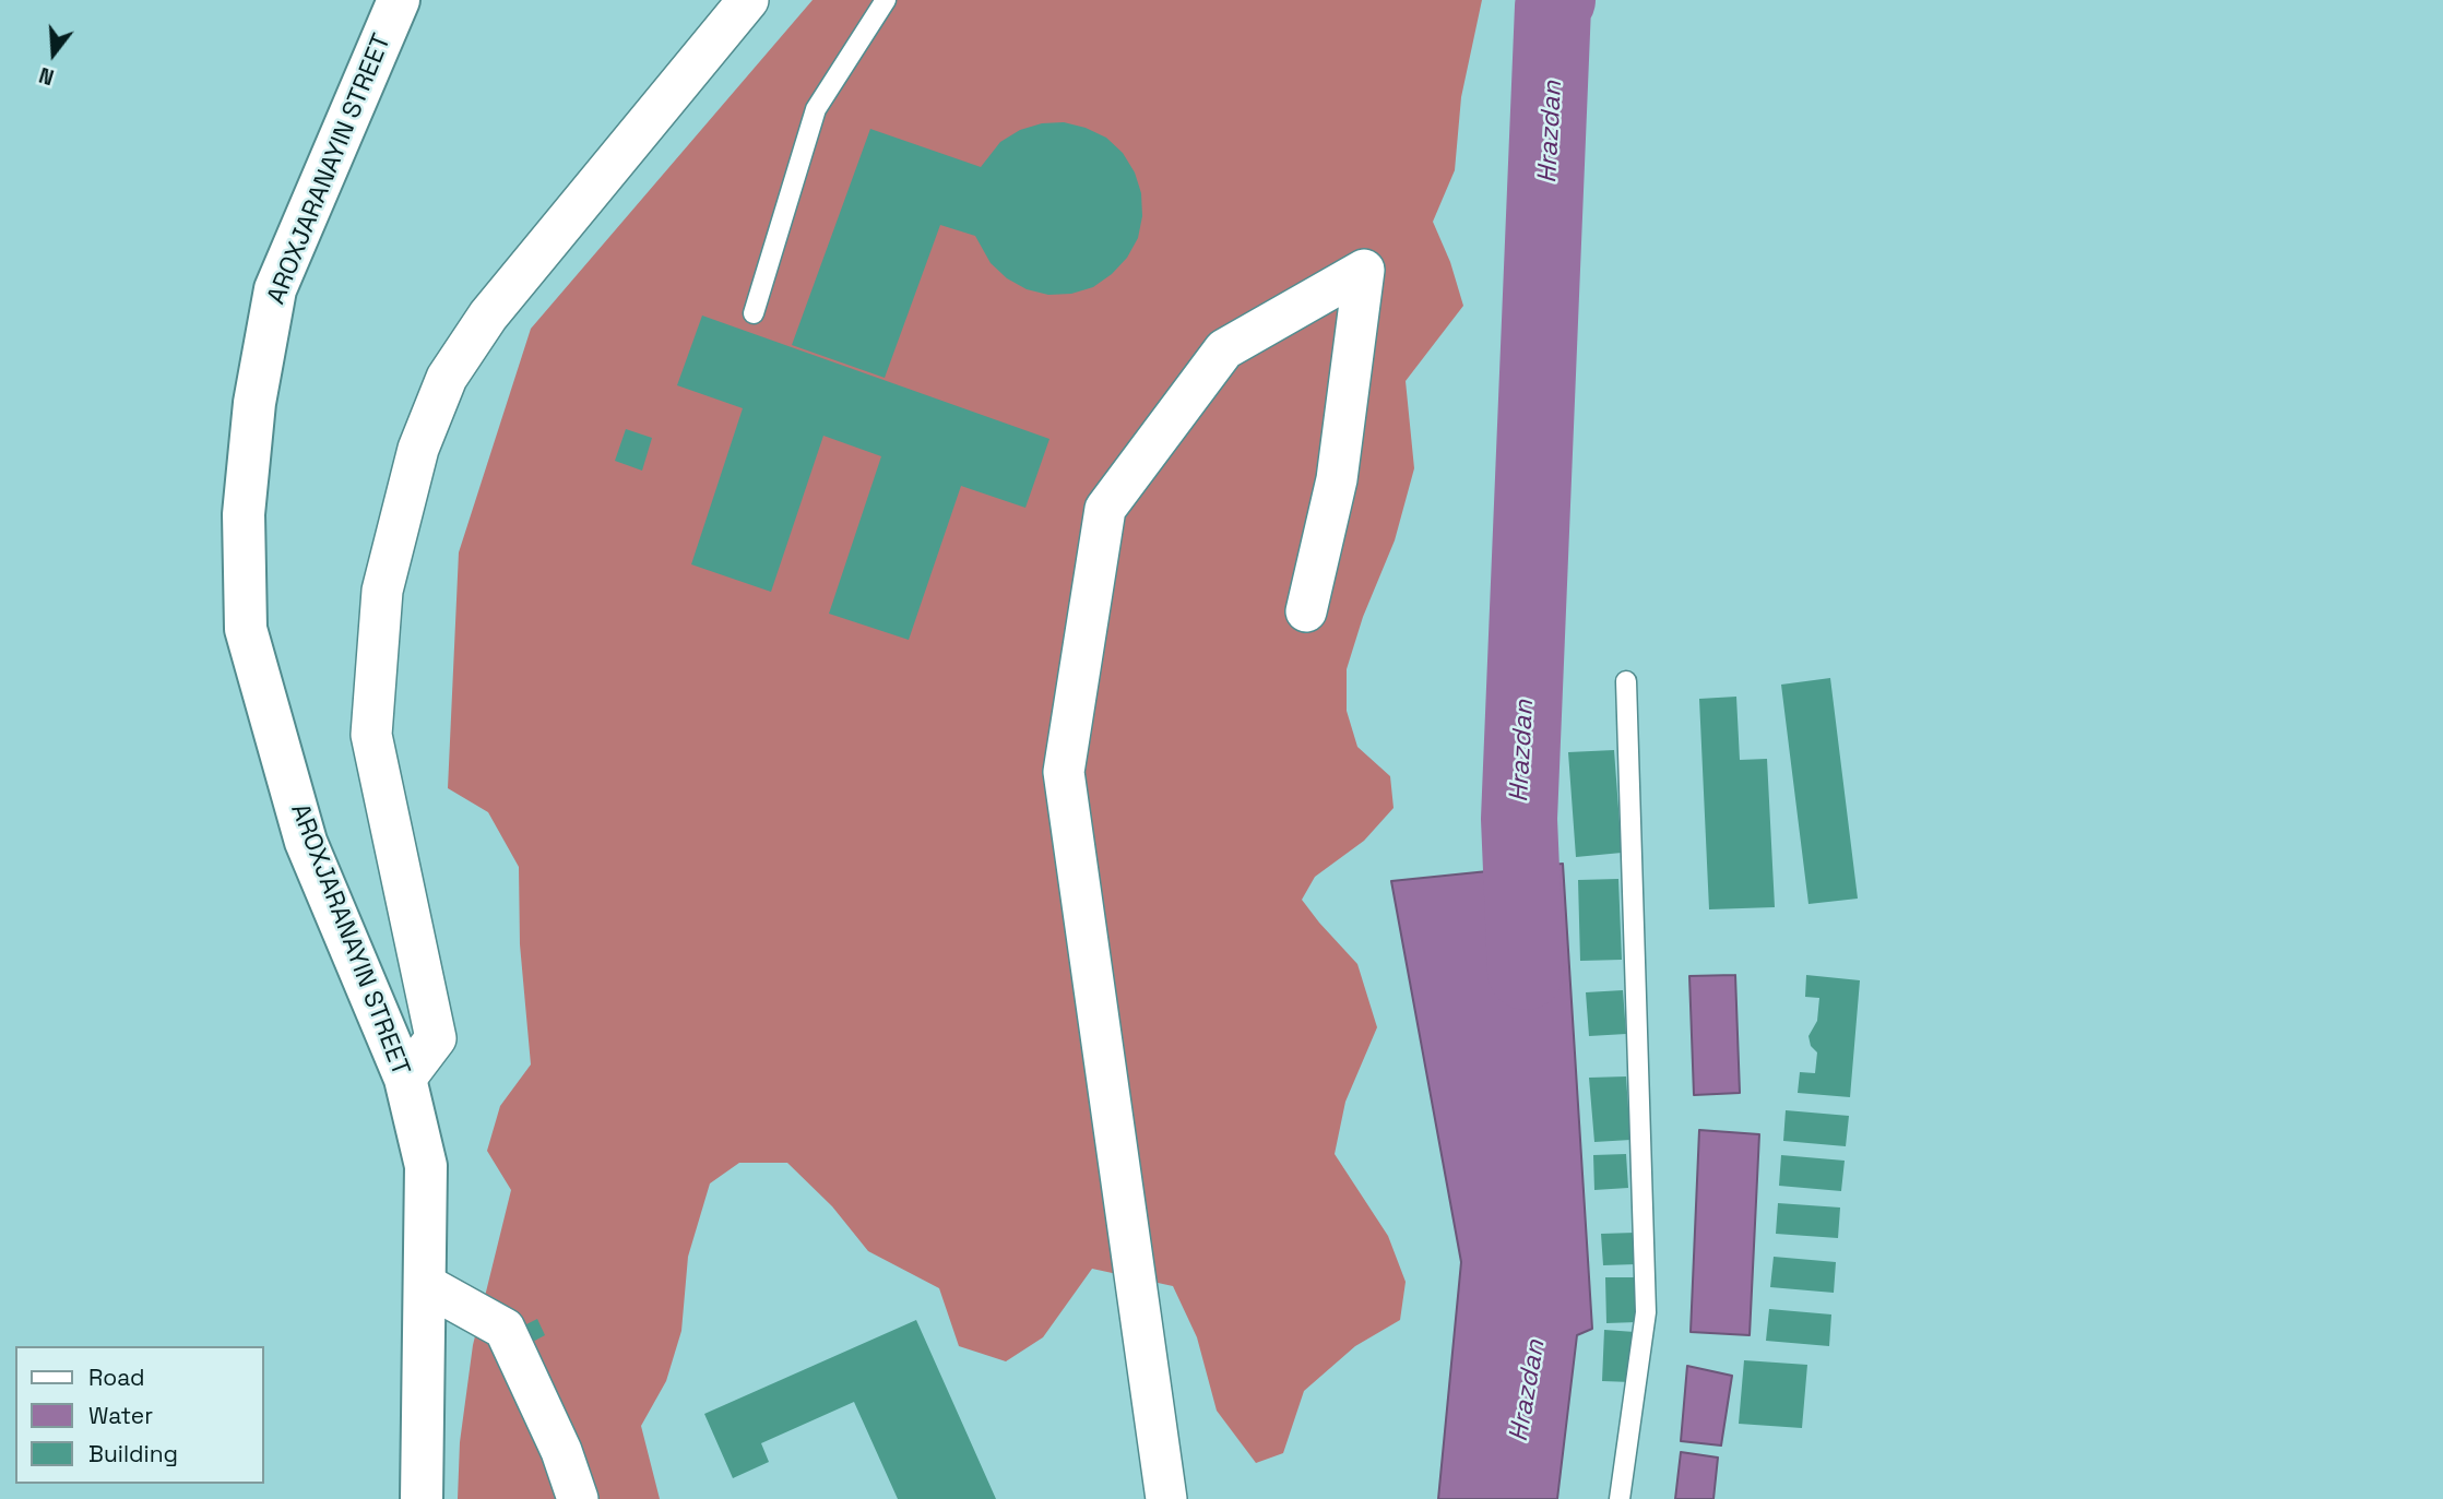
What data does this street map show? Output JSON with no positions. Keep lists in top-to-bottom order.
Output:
{
  "streets": {
    "main road": ["AROXJARANAYIN STREET"]
  },
  "water": ["Hrazdan"],
  "legend": ["Road", "Water", "Building"],
  "north": "bottom"
}
